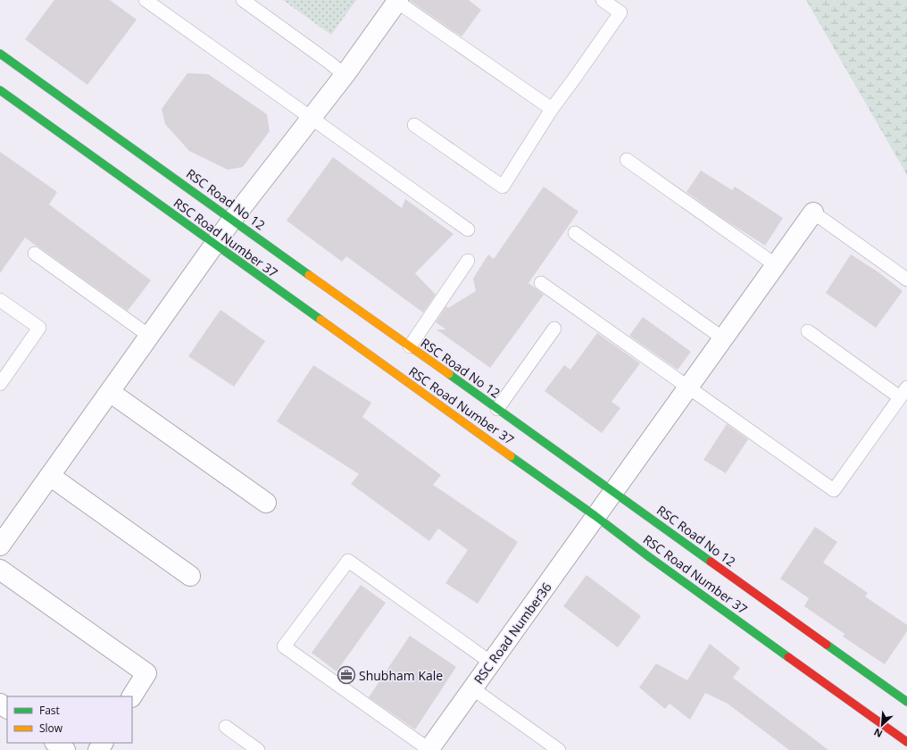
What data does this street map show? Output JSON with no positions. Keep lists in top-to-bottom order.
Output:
{
  "streets": {
    "street": ["RSC Road No 12", "RSC Road Number 37", "RSC Road Number36"]
  },
  "crossings": [
    ["RSC Road No 12", "RSC Road Number36"],
    ["RSC Road Number 37", "RSC Road Number36"]
  ],
  "places": {
    "office": ["Shubham Kale"]
  },
  "legend": ["Fast", "Slow"],
  "north": "bottom left"
}
